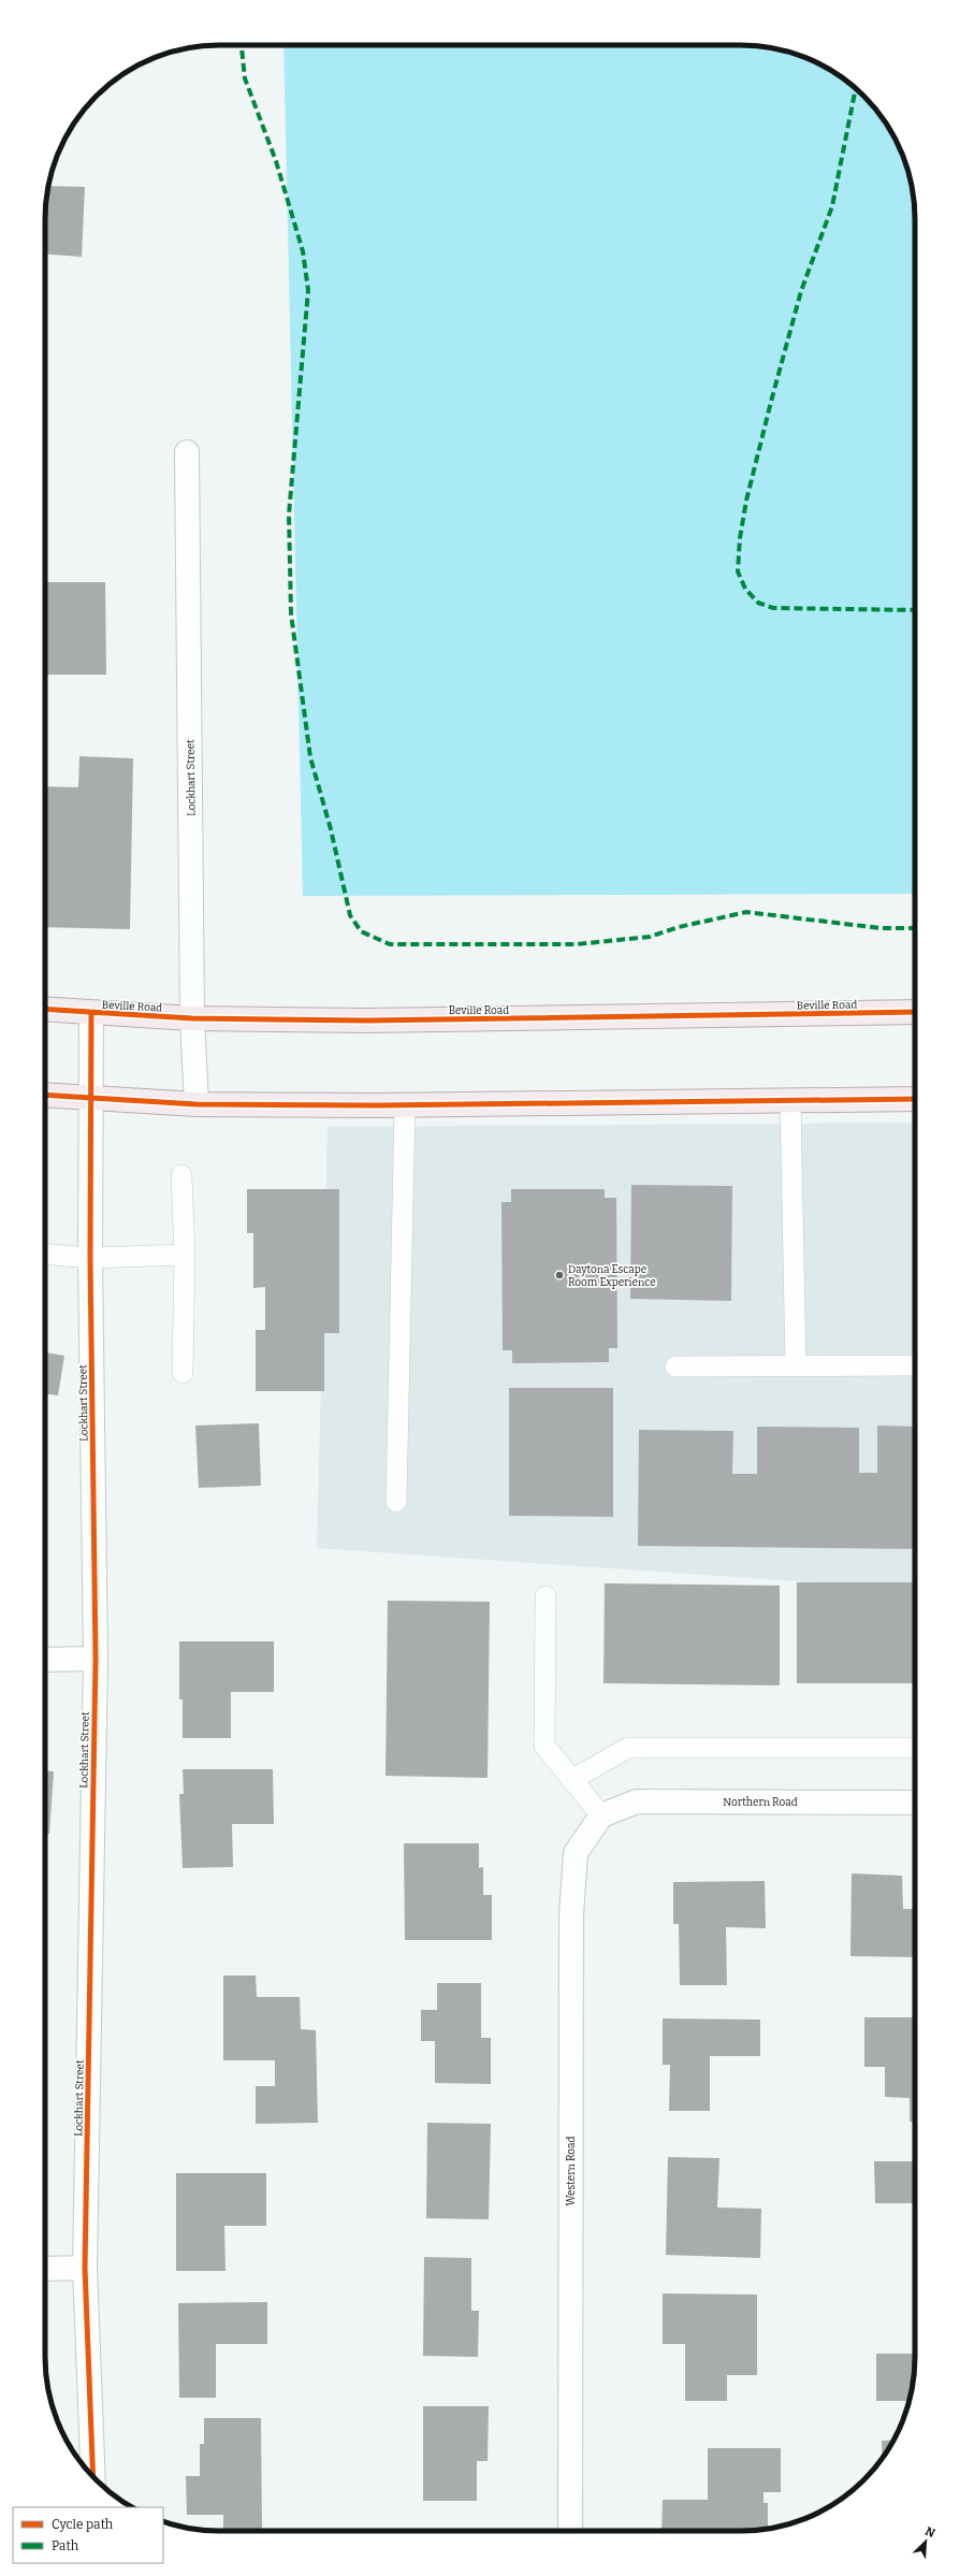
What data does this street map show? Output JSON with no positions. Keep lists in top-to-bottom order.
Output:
{
  "streets": {
    "main road": ["Beville Road"],
    "street": ["Lockhart Street", "Northern Road", "Western Road"]
  },
  "crossings": [
    ["Lockhart Street", "Beville Road"],
    ["Northern Road", "Western Road"]
  ],
  "places": ["Daytona Escape Room Experience"],
  "legend": ["Cycle path", "Path"],
  "north": "top right"
}
